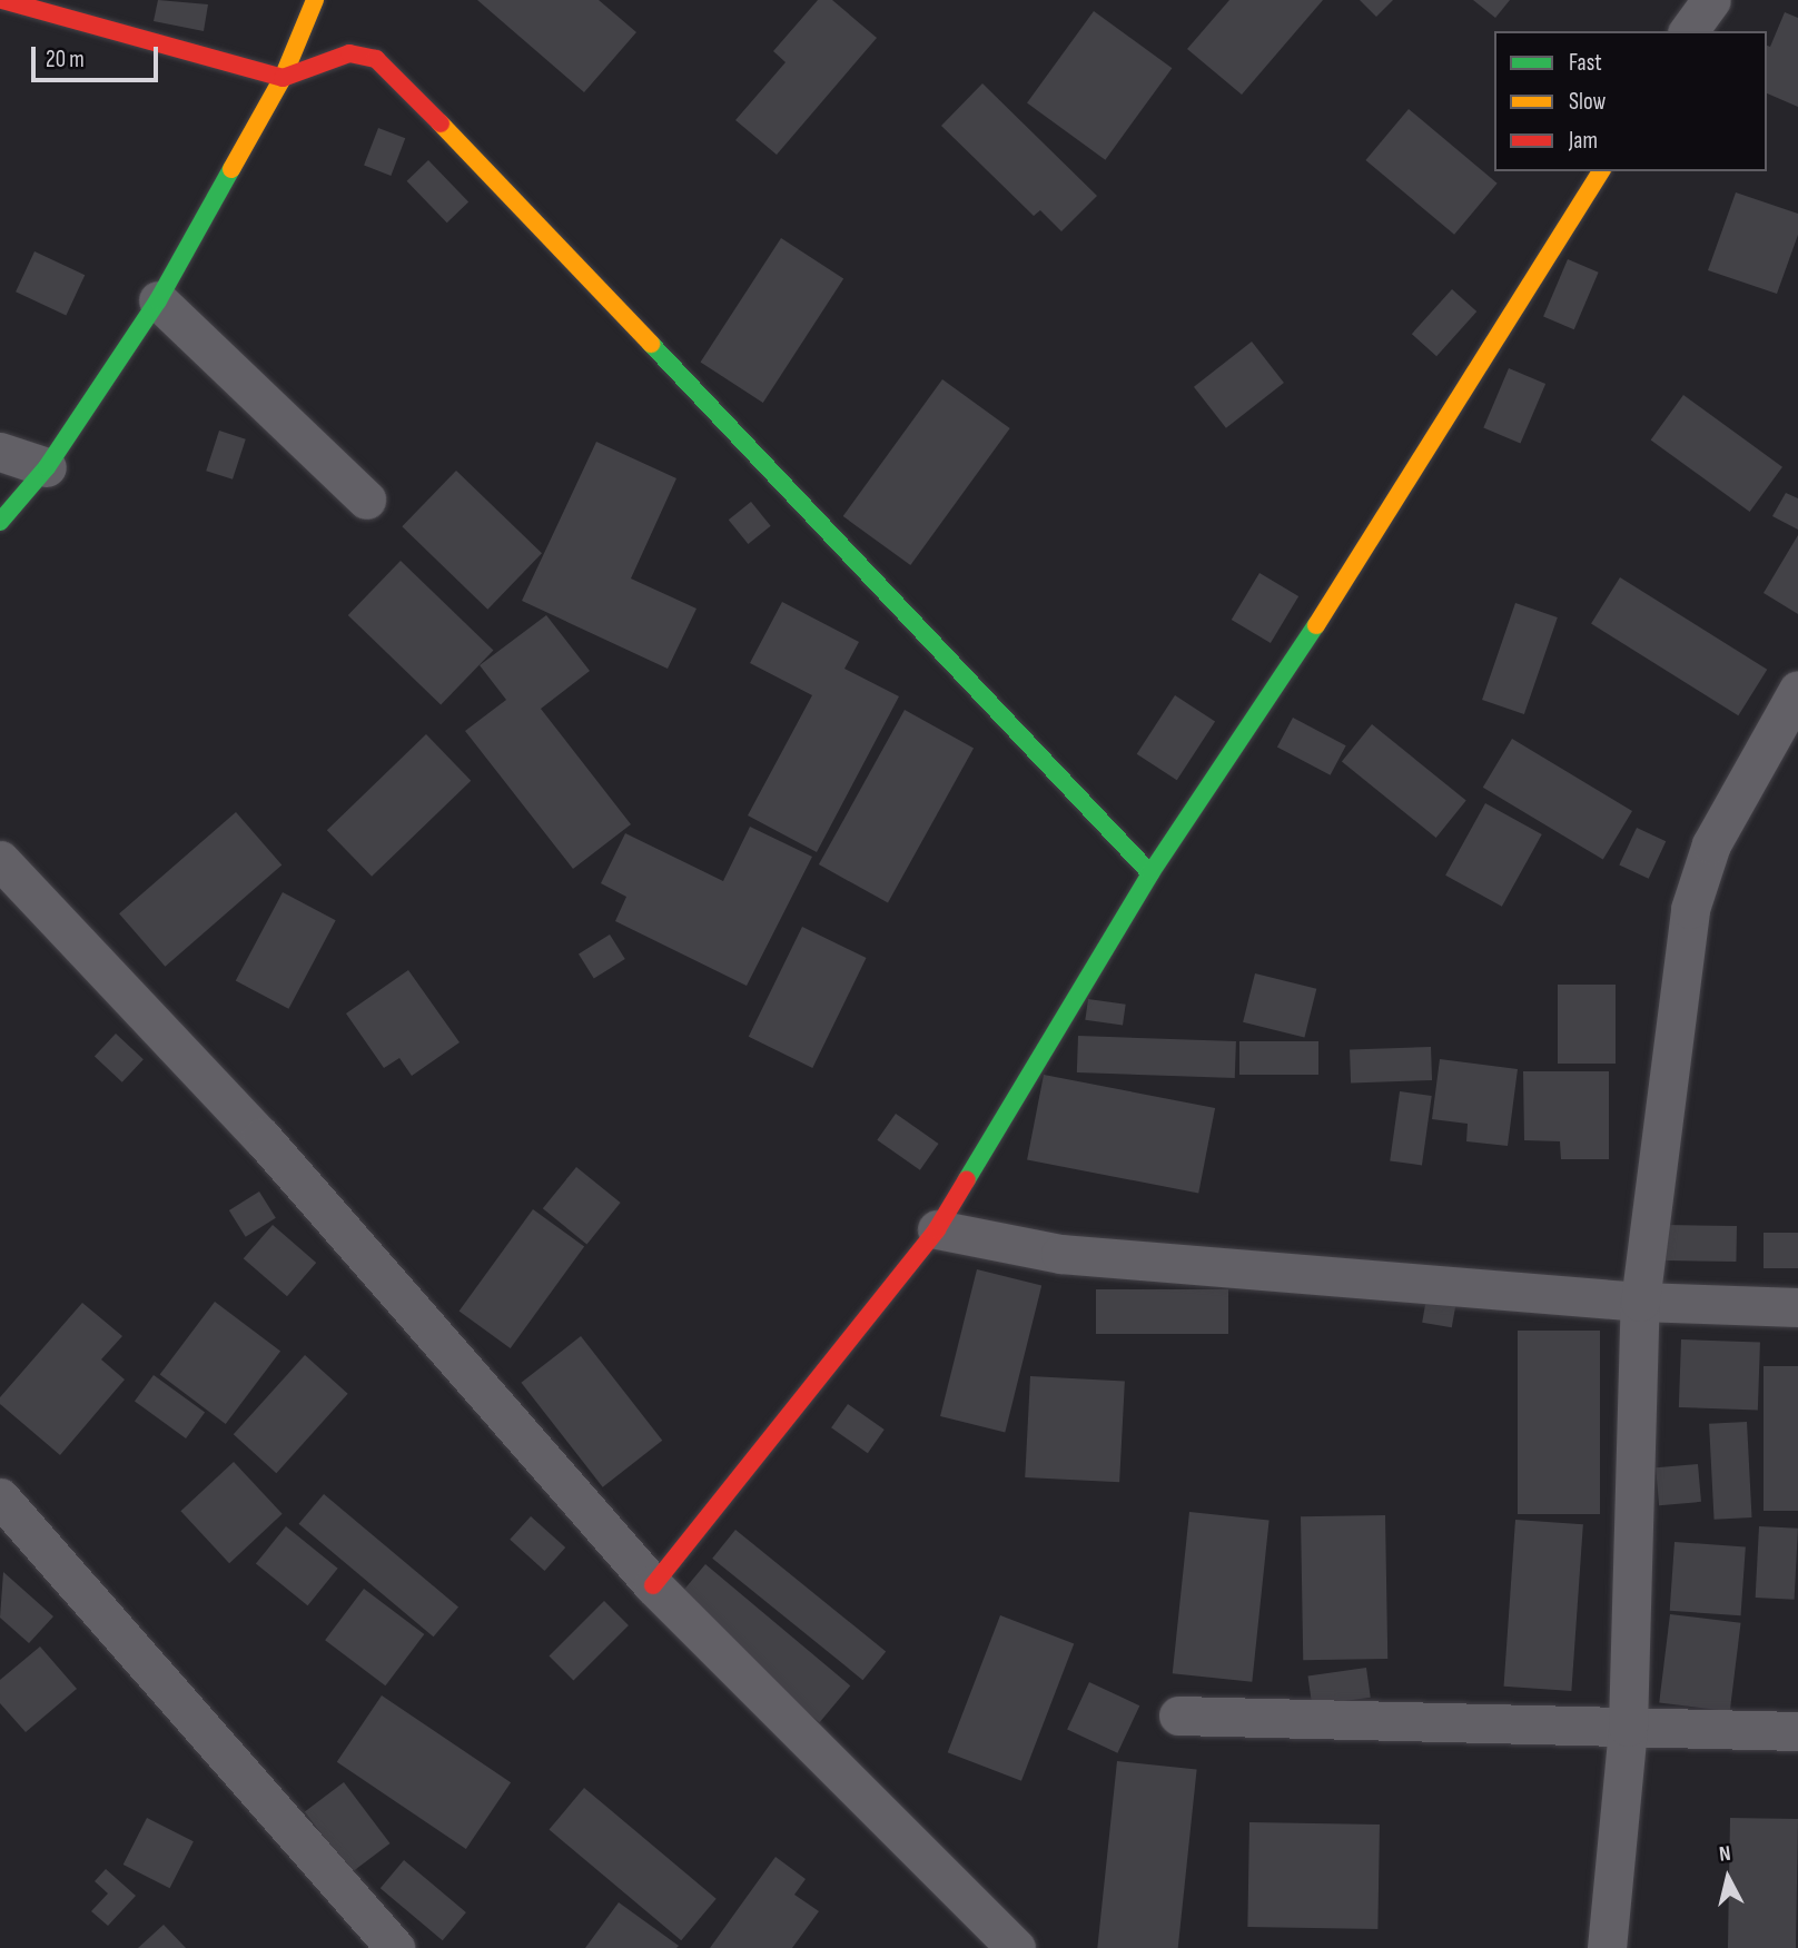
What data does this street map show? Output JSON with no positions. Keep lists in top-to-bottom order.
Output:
{
  "legend": ["Fast", "Slow", "Jam"],
  "scale_bar": "20 m",
  "north": "top"
}
